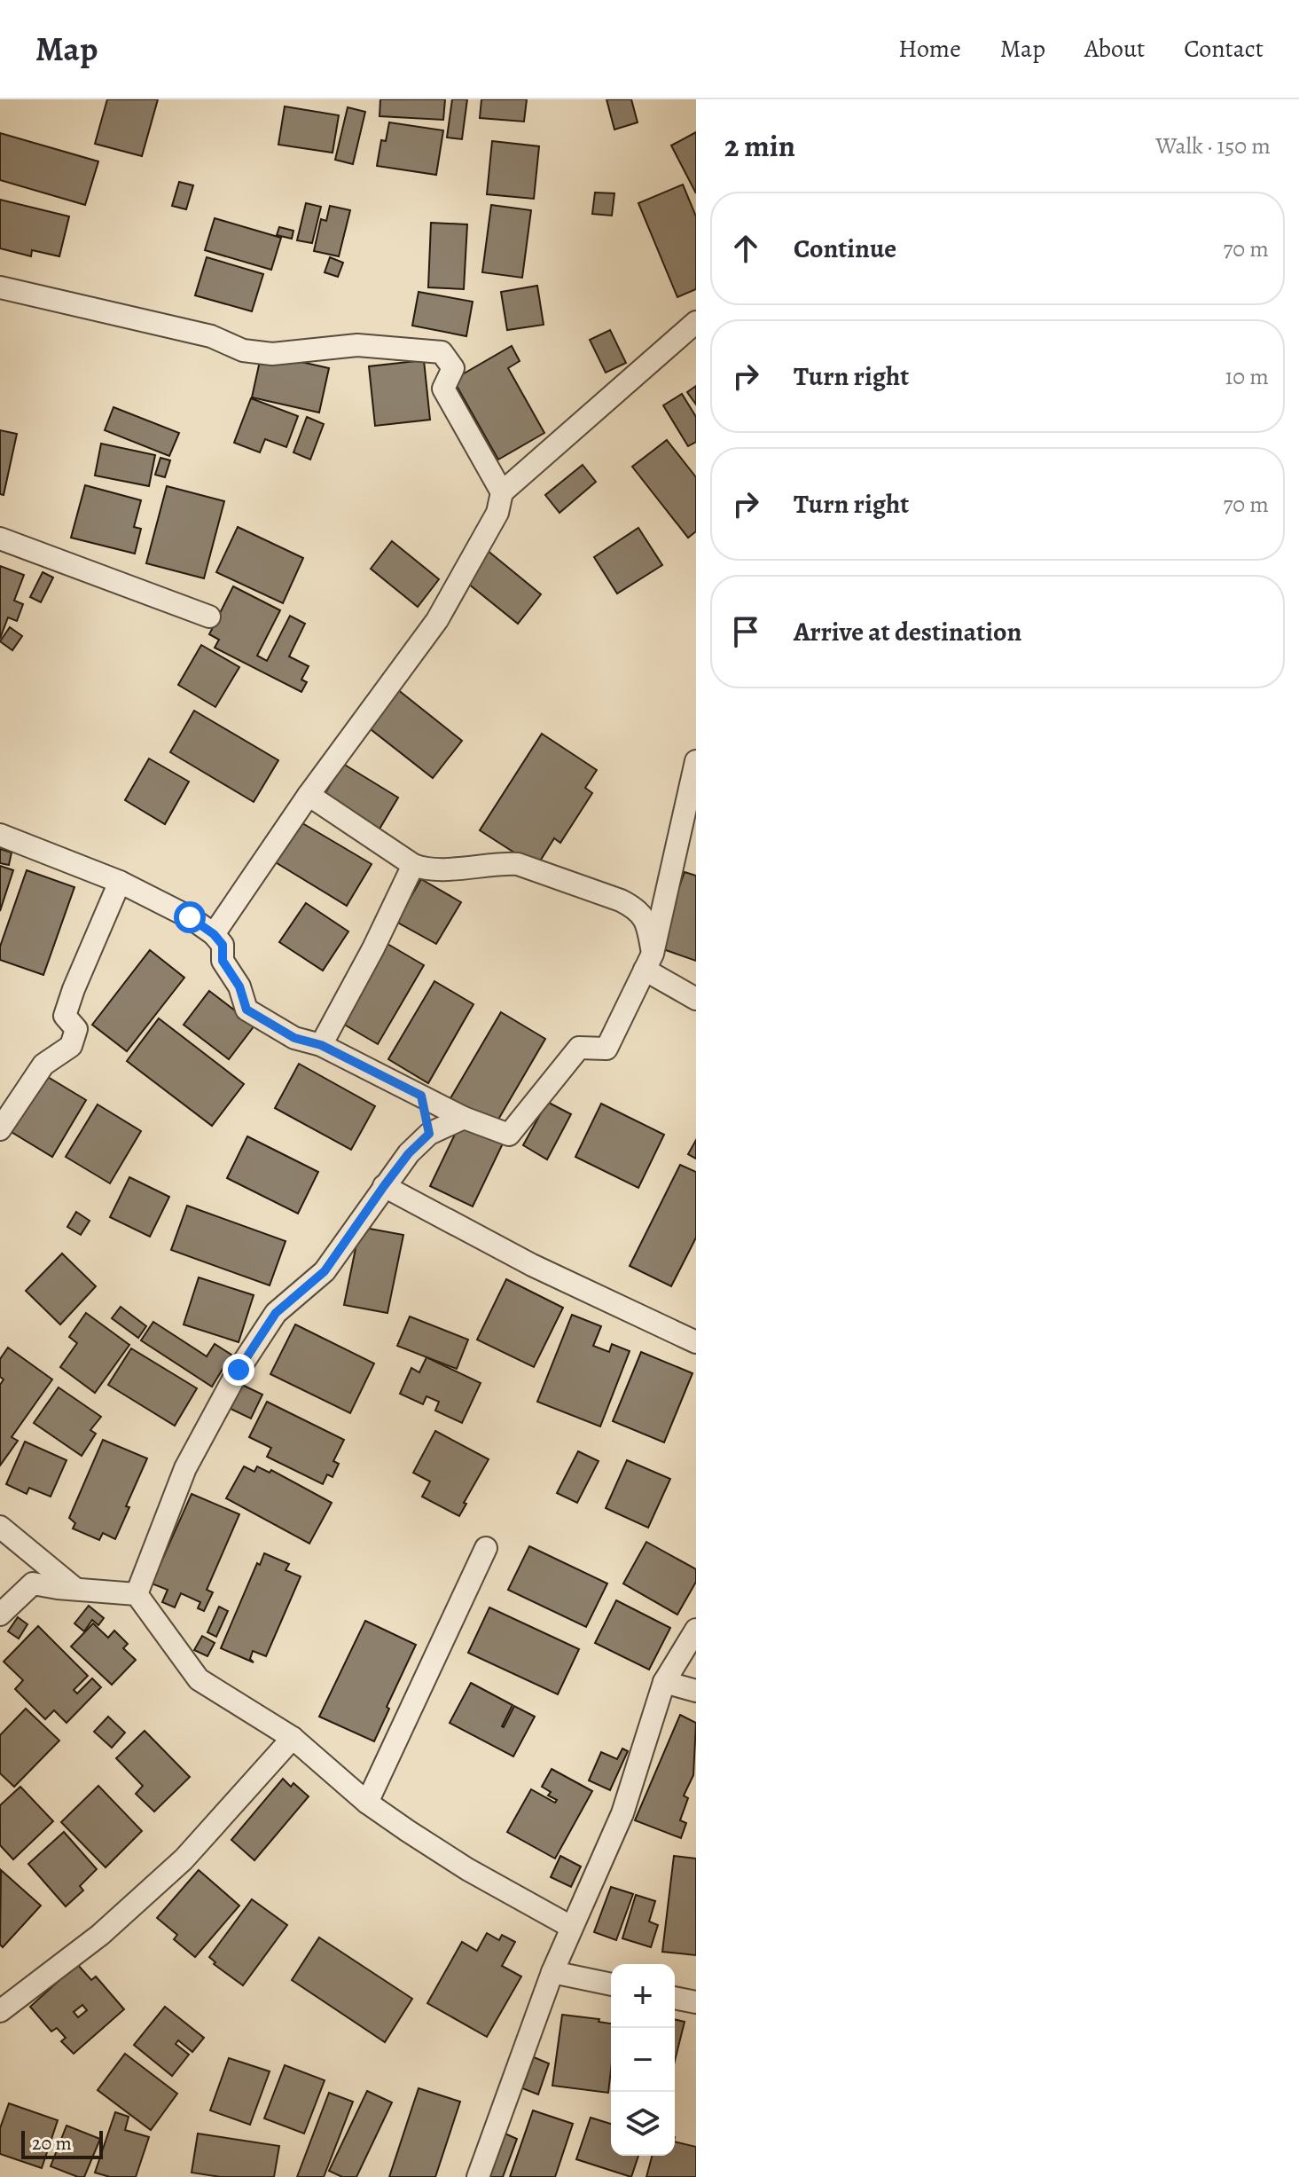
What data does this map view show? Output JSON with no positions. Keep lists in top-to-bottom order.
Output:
{
  "scale_bar": "20 m",
  "page": {
    "header": "Map",
    "nav": [
      "Home",
      "Map",
      "About",
      "Contact"
    ],
    "heading": ["2 min", "Walk · 150 m"],
    "list": [
      ["Continue", "70 m"],
      ["Turn right", "10 m"],
      ["Turn right", "70 m"],
      "Arrive at destination"
    ],
    "map_buttons": ["+", "−"],
    "scale": "20 m"
  }
}
